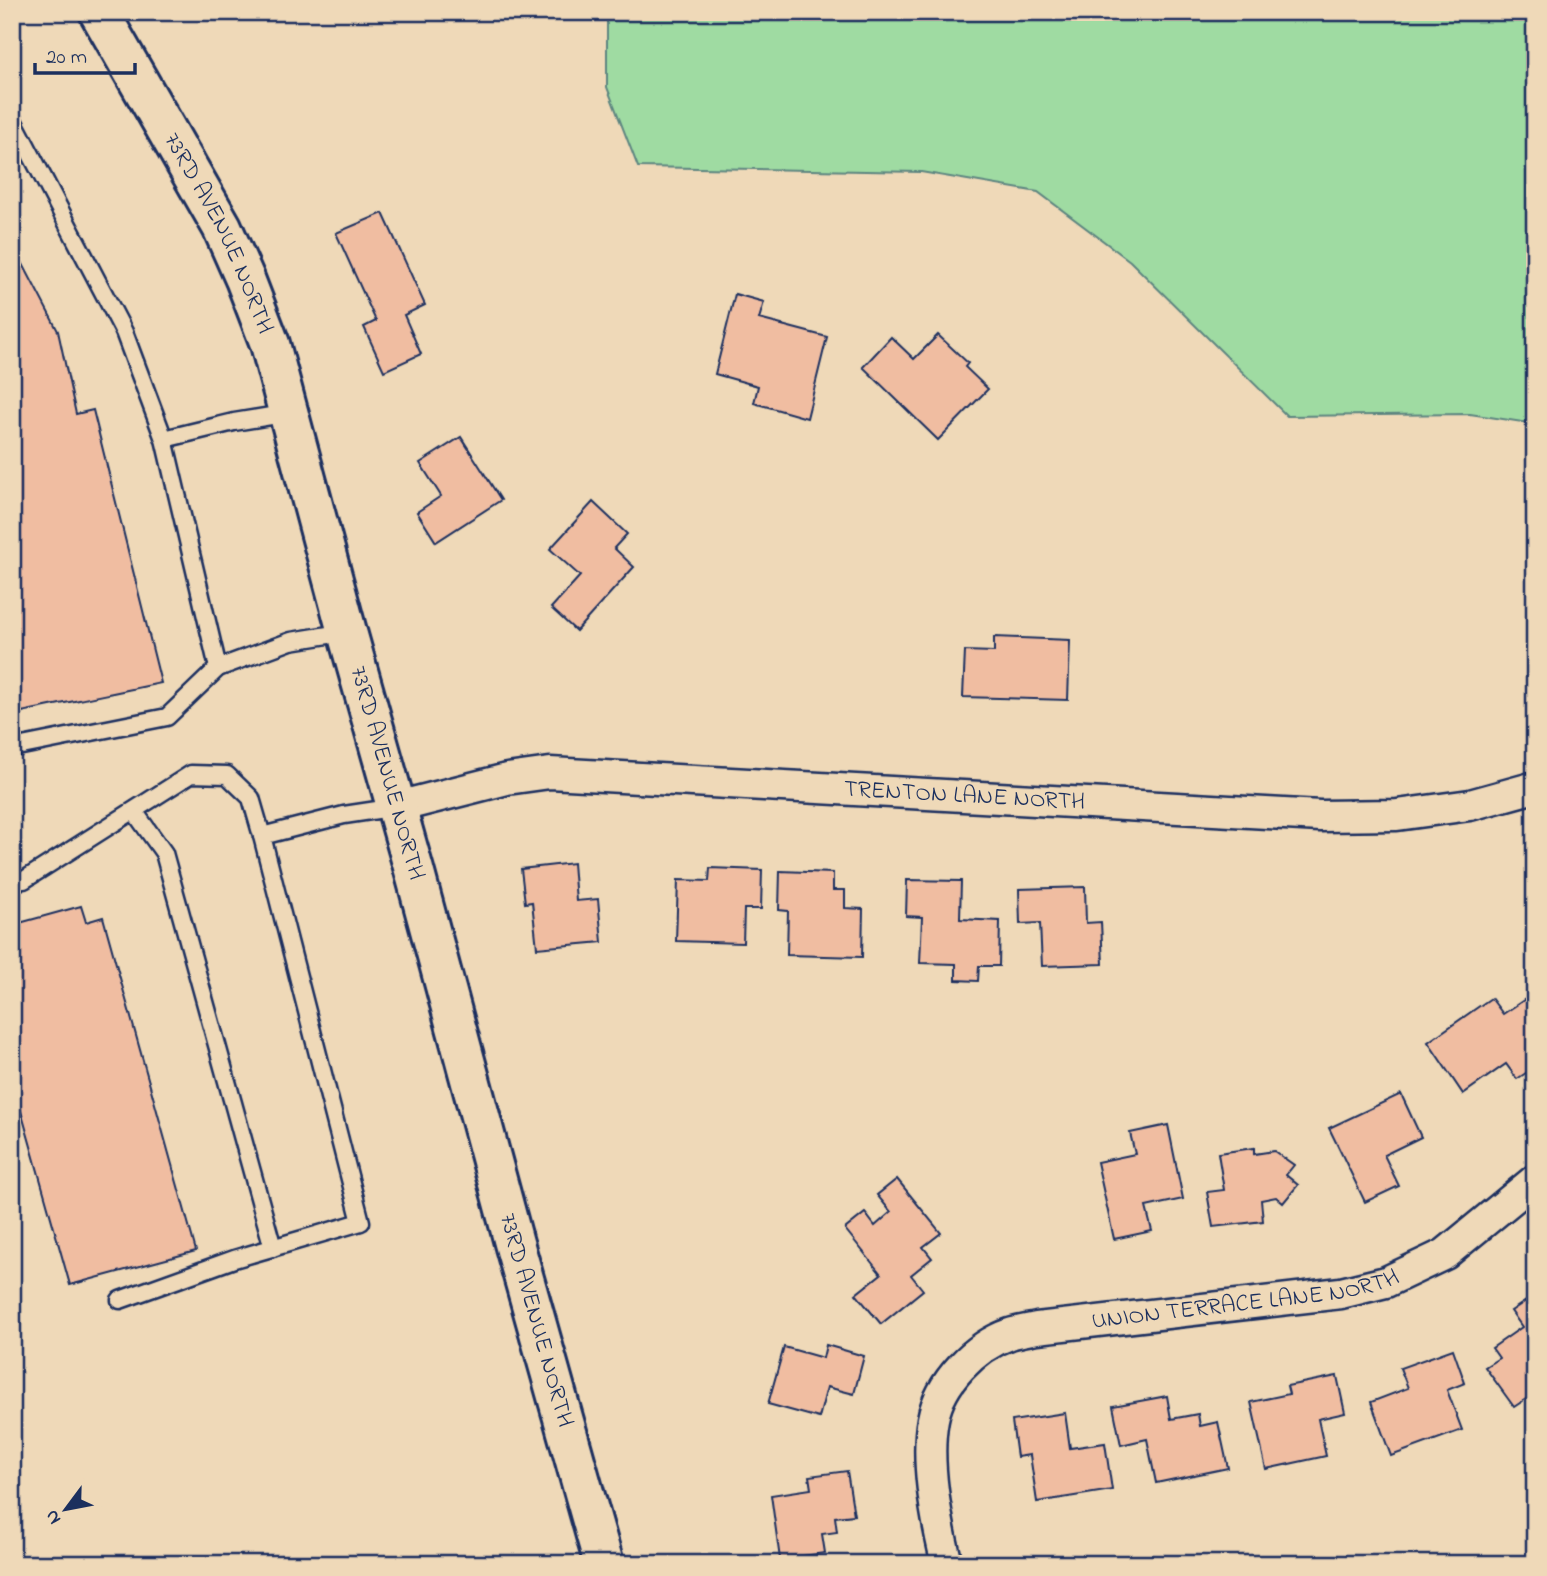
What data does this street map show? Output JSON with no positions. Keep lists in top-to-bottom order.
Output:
{
  "streets": {
    "street": ["73RD AVENUE NORTH", "TRENTON LANE NORTH", "UNION TERRACE LANE NORTH"]
  },
  "crossings": [
    ["73RD AVENUE NORTH", "TRENTON LANE NORTH"]
  ],
  "scale_bar": "20 m",
  "north": "bottom left"
}
